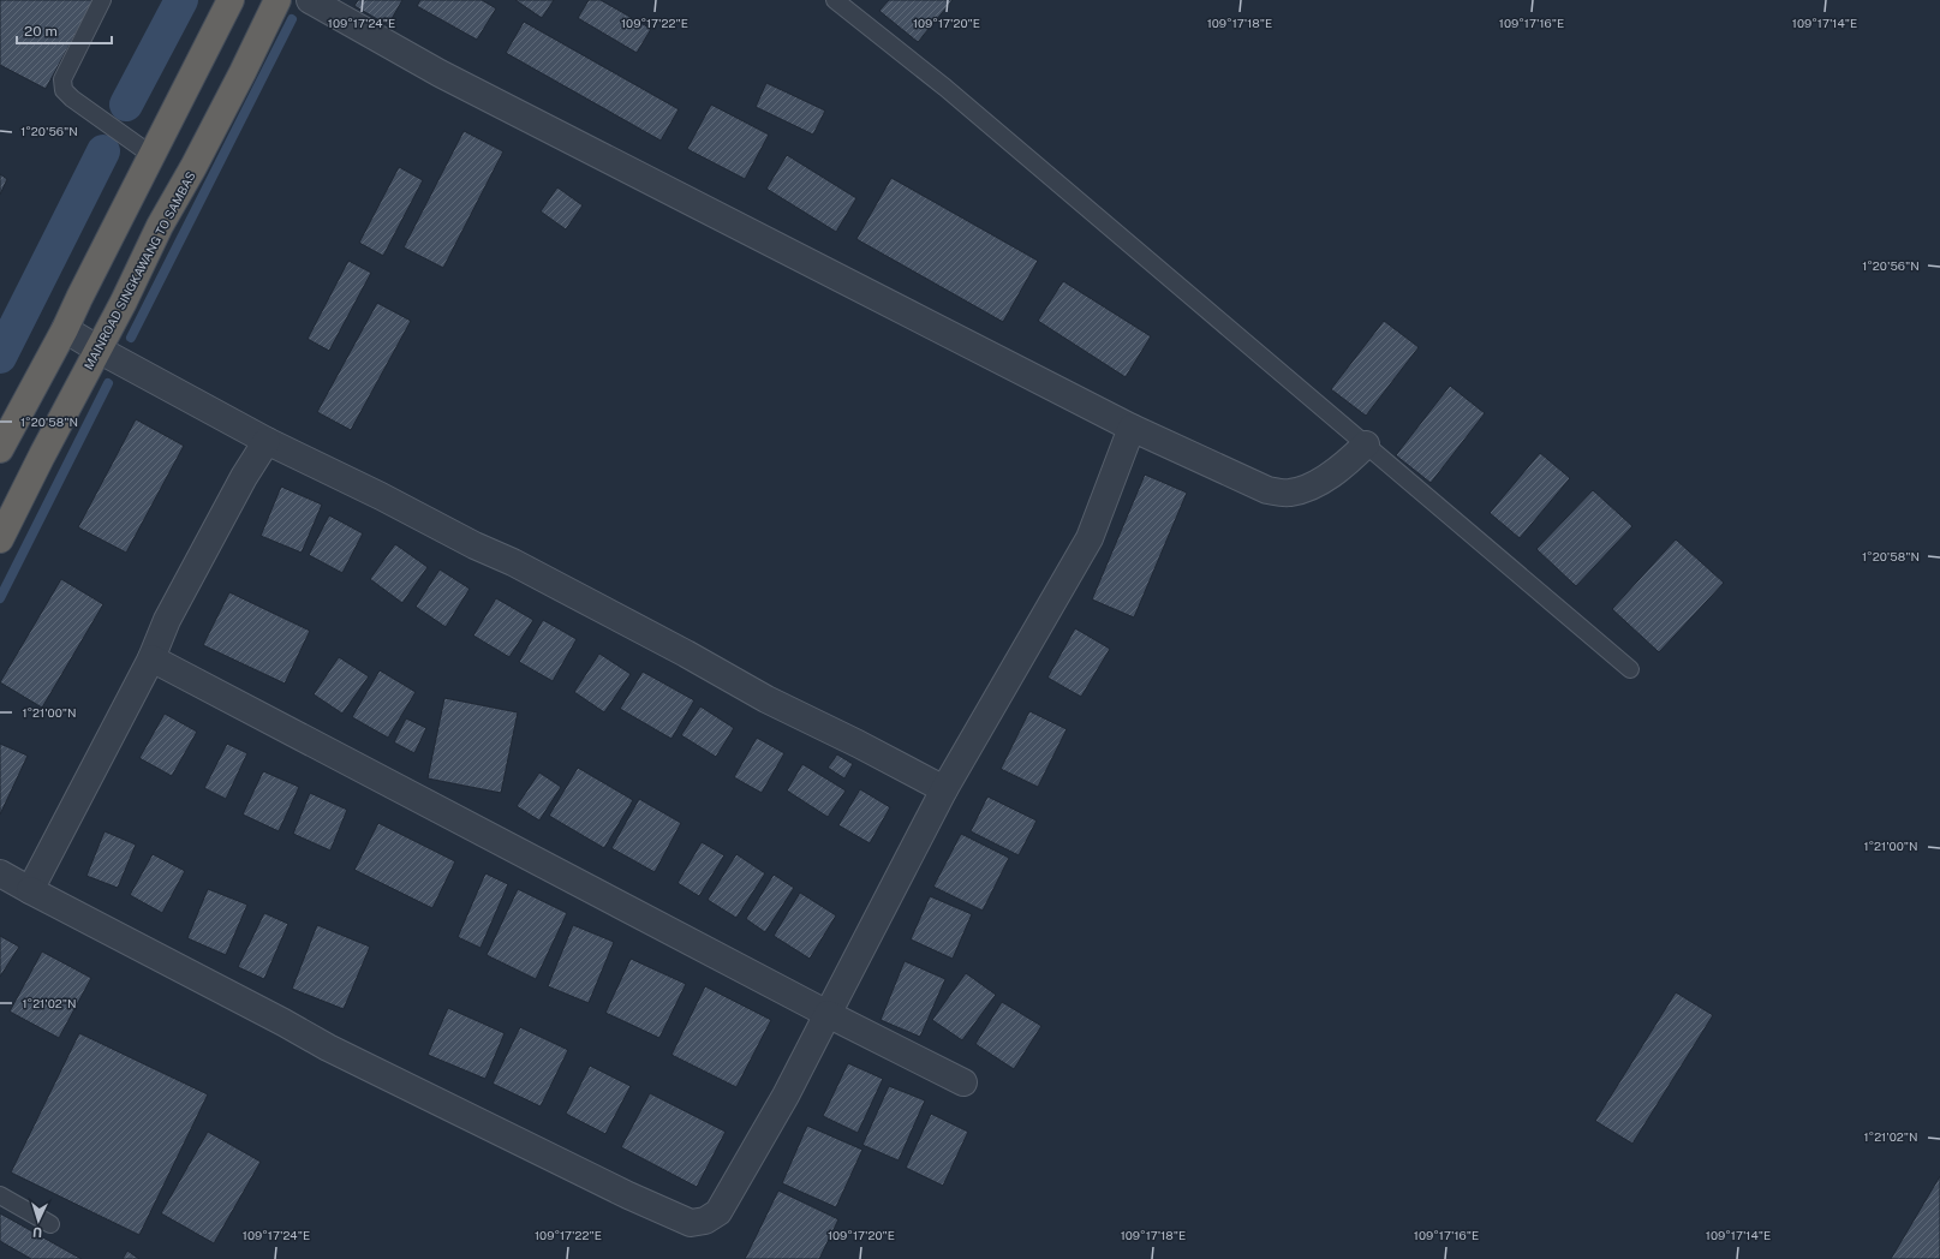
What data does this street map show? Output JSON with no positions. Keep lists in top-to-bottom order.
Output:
{
  "streets": {
    "highway": ["MAINROAD SINGKAWANG TO SAMBAS"]
  },
  "scale_bar": "20 m",
  "north": "bottom",
  "coordinates": [
    "109°17'24\"E",
    "109°17'22\"E",
    "109°17'20\"E",
    "109°17'18\"E",
    "109°17'16\"E",
    "109°17'14\"E",
    "1°20'56\"N",
    "1°20'58\"N",
    "1°21'00\"N",
    "1°21'02\"N"
  ]
}
